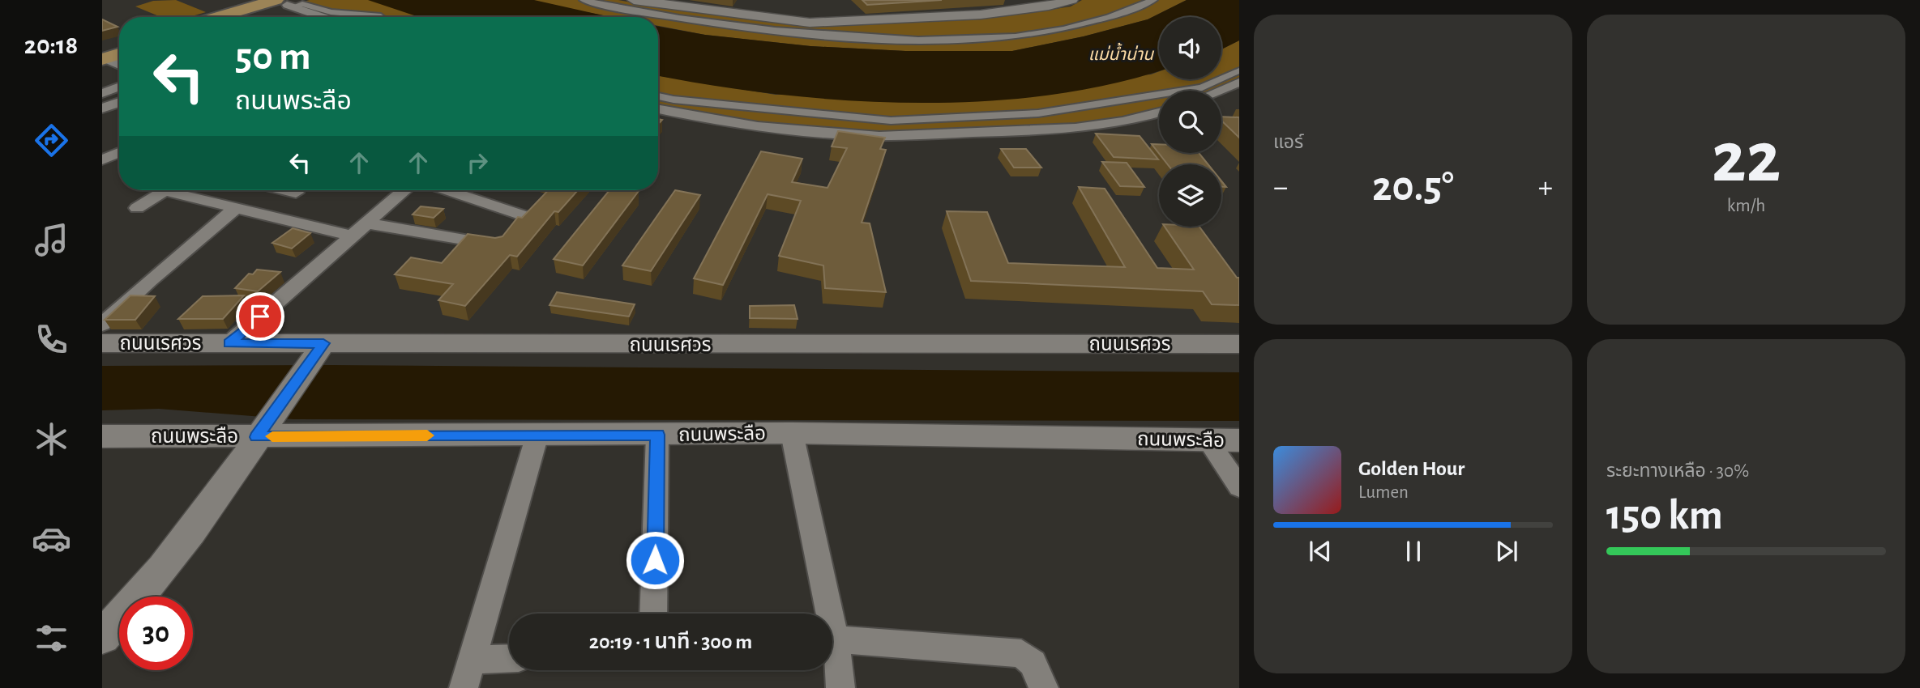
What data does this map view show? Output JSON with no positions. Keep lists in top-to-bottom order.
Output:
{
  "streets": {
    "street": ["ถนนเรศวร", "ถนนพระลือ"]
  },
  "water": ["แม่น้ำน่าน"],
  "page": {
    "tabs": "20:18",
    "tile": [
      "แอร์",
      ["22", "km/h"],
      ["ระยะทางเหลือ · 30%", "150 km"]
    ],
    "turn": ["50 m", "ถนนพระลือ"],
    "heat": ["−", "20.5°", "+"],
    "song": ["Golden Hour", "Lumen"],
    "limit": "30",
    "trip": "20:19 · 1 นาที · 300 m"
  }
}
